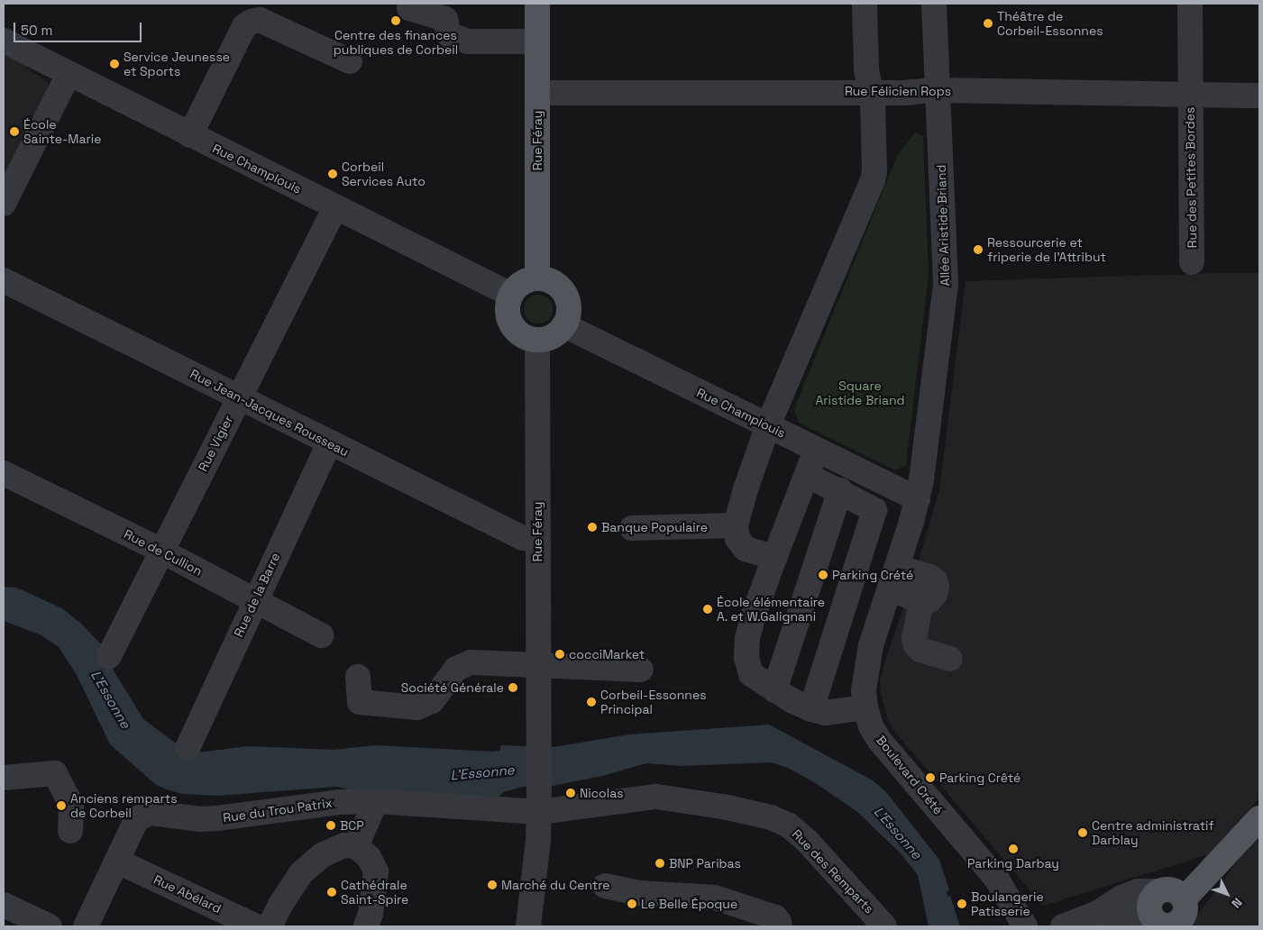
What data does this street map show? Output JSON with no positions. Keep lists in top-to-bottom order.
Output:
{
  "streets": {
    "main road": ["Rue Féray"],
    "street": [
      "Rue Félicien Rops",
      "Rue Champlouis",
      "Rue des Petites Bordes",
      "Allée Aristide Briand",
      "Rue Jean-Jacques Rousseau",
      "Rue Vigier",
      "Rue de Cullion",
      "Rue de la Barre",
      "Boulevard Crété",
      "Rue du Trou Patrix",
      "Rue des Remparts",
      "Rue Abélard"
    ]
  },
  "crossings": [
    ["Rue Félicien Rops", "Rue Féray"],
    ["Rue Félicien Rops", "Rue des Petites Bordes"],
    ["Rue Félicien Rops", "Allée Aristide Briand"],
    ["Rue Féray", "Rue Champlouis"],
    ["Rue Féray", "Rue Jean-Jacques Rousseau"],
    ["Rue Féray", "Rue du Trou Patrix"],
    ["Rue Féray", "Rue des Remparts"],
    ["Rue Champlouis", "Allée Aristide Briand"],
    ["Rue Champlouis", "Rue Vigier"],
    ["Rue Champlouis", "Boulevard Crété"],
    ["Allée Aristide Briand", "Boulevard Crété"],
    ["Rue Jean-Jacques Rousseau", "Rue Vigier"],
    ["Rue Jean-Jacques Rousseau", "Rue de la Barre"],
    ["Rue Vigier", "Rue de Cullion"],
    ["Rue de Cullion", "Rue de la Barre"],
    ["Rue du Trou Patrix", "Rue des Remparts"],
    ["Rue du Trou Patrix", "Rue Abélard"]
  ],
  "water": ["L'Essonne"],
  "parks": ["Square Aristide Briand"],
  "places": [
    "Centre des finances publiques de Corbeil",
    "Théâtre de Corbeil-Essonnes",
    "Service Jeunesse et Sports",
    "École Sainte-Marie",
    "Corbeil Services Auto",
    "Ressourcerie et friperie de l'Attribut",
    "Banque Populaire",
    "Parking Crété",
    "École élémentaire A. et W.Galignani",
    "cocciMarket",
    "Société Générale",
    "Corbeil-Essonnes Principal",
    "Parking Crêté",
    "Nicolas",
    "Anciens remparts de Corbeil",
    "BCP",
    "Centre administratif Darblay",
    "Parking Darbay",
    "BNP Paribas",
    "Marché du Centre",
    "Cathédrale Saint-Spire",
    "Le Belle Époque",
    "Boulangerie Patisserie"
  ],
  "scale_bar": "50 m",
  "north": "bottom right"
}
